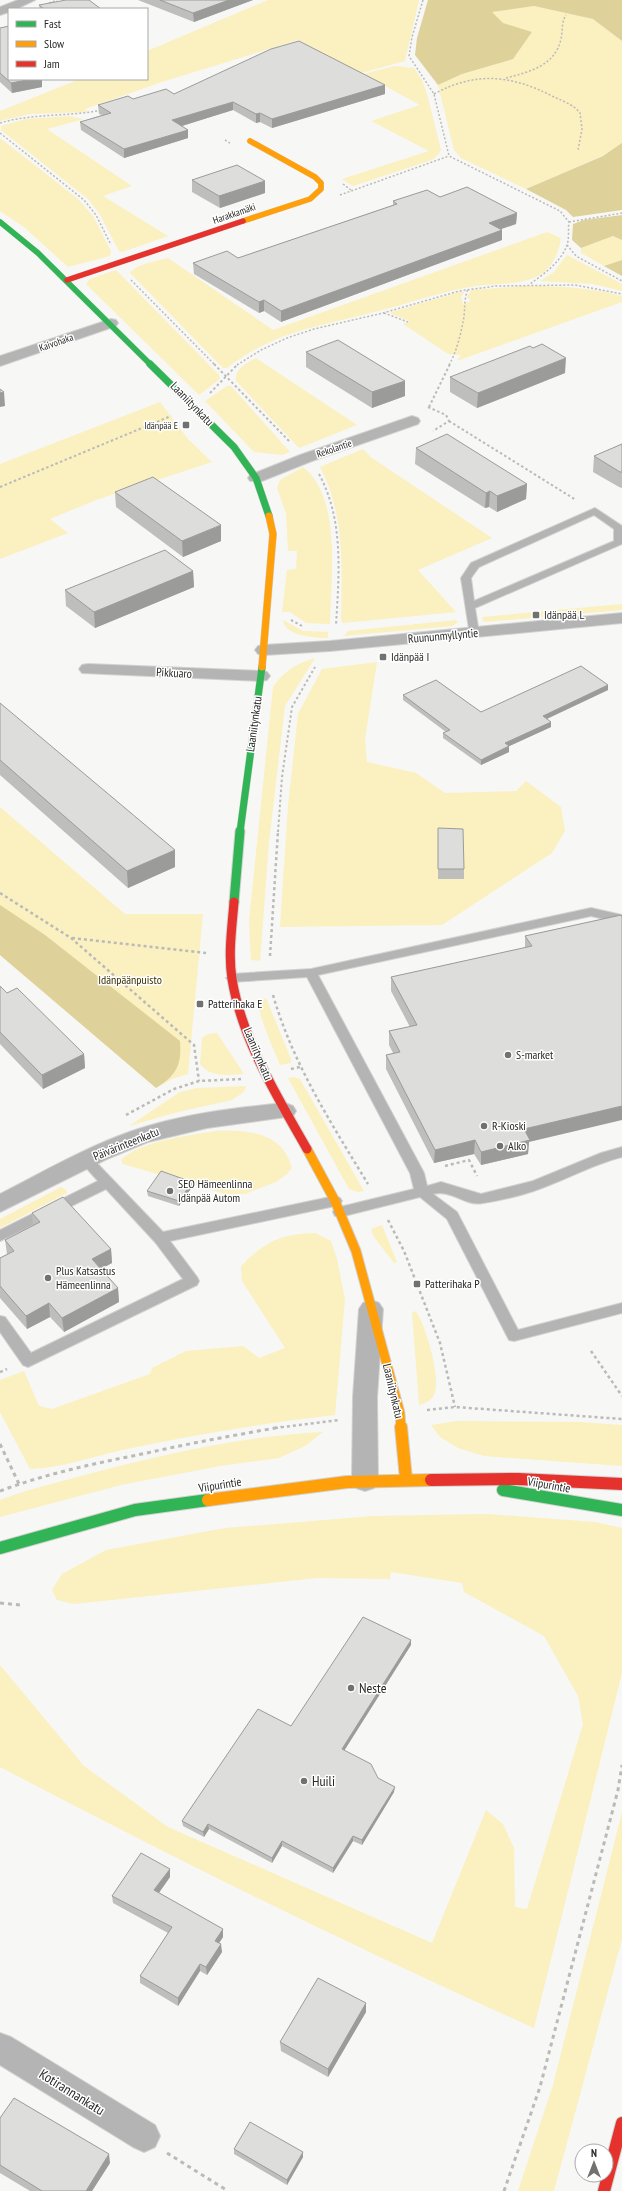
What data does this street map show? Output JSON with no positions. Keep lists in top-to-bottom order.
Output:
{
  "streets": {
    "main road": ["Harakkamäki", "Laaniitynkatu", "Viipurintie"],
    "street": [
      "Kaivohaka",
      "Rekolantie",
      "Ruununmyllyntie",
      "Pikkuaro",
      "Päivärinteenkatu",
      "Kotirannankatu"
    ]
  },
  "crossings": [
    ["Harakkamäki", "Laaniitynkatu"],
    ["Kaivohaka", "Laaniitynkatu"],
    ["Laaniitynkatu", "Rekolantie"],
    ["Laaniitynkatu", "Ruununmyllyntie"],
    ["Laaniitynkatu", "Pikkuaro"],
    ["Laaniitynkatu", "Päivärinteenkatu"],
    ["Laaniitynkatu", "Viipurintie"]
  ],
  "parks": ["Idänpäänpuisto"],
  "places": {
    "transit": [
      "Idänpää E",
      "Idänpää L",
      "Idänpää I",
      "Patterihaka E",
      "Patterihaka P"
    ],
    "other": [
      "S-market",
      "R-Kioski",
      "Alko",
      "SEO Hämeenlinna Idänpää Autom",
      "Plus Katsastus Hämeenlinna",
      "Neste",
      "Huili"
    ]
  },
  "legend": ["Fast", "Slow", "Jam"],
  "north": "top"
}
